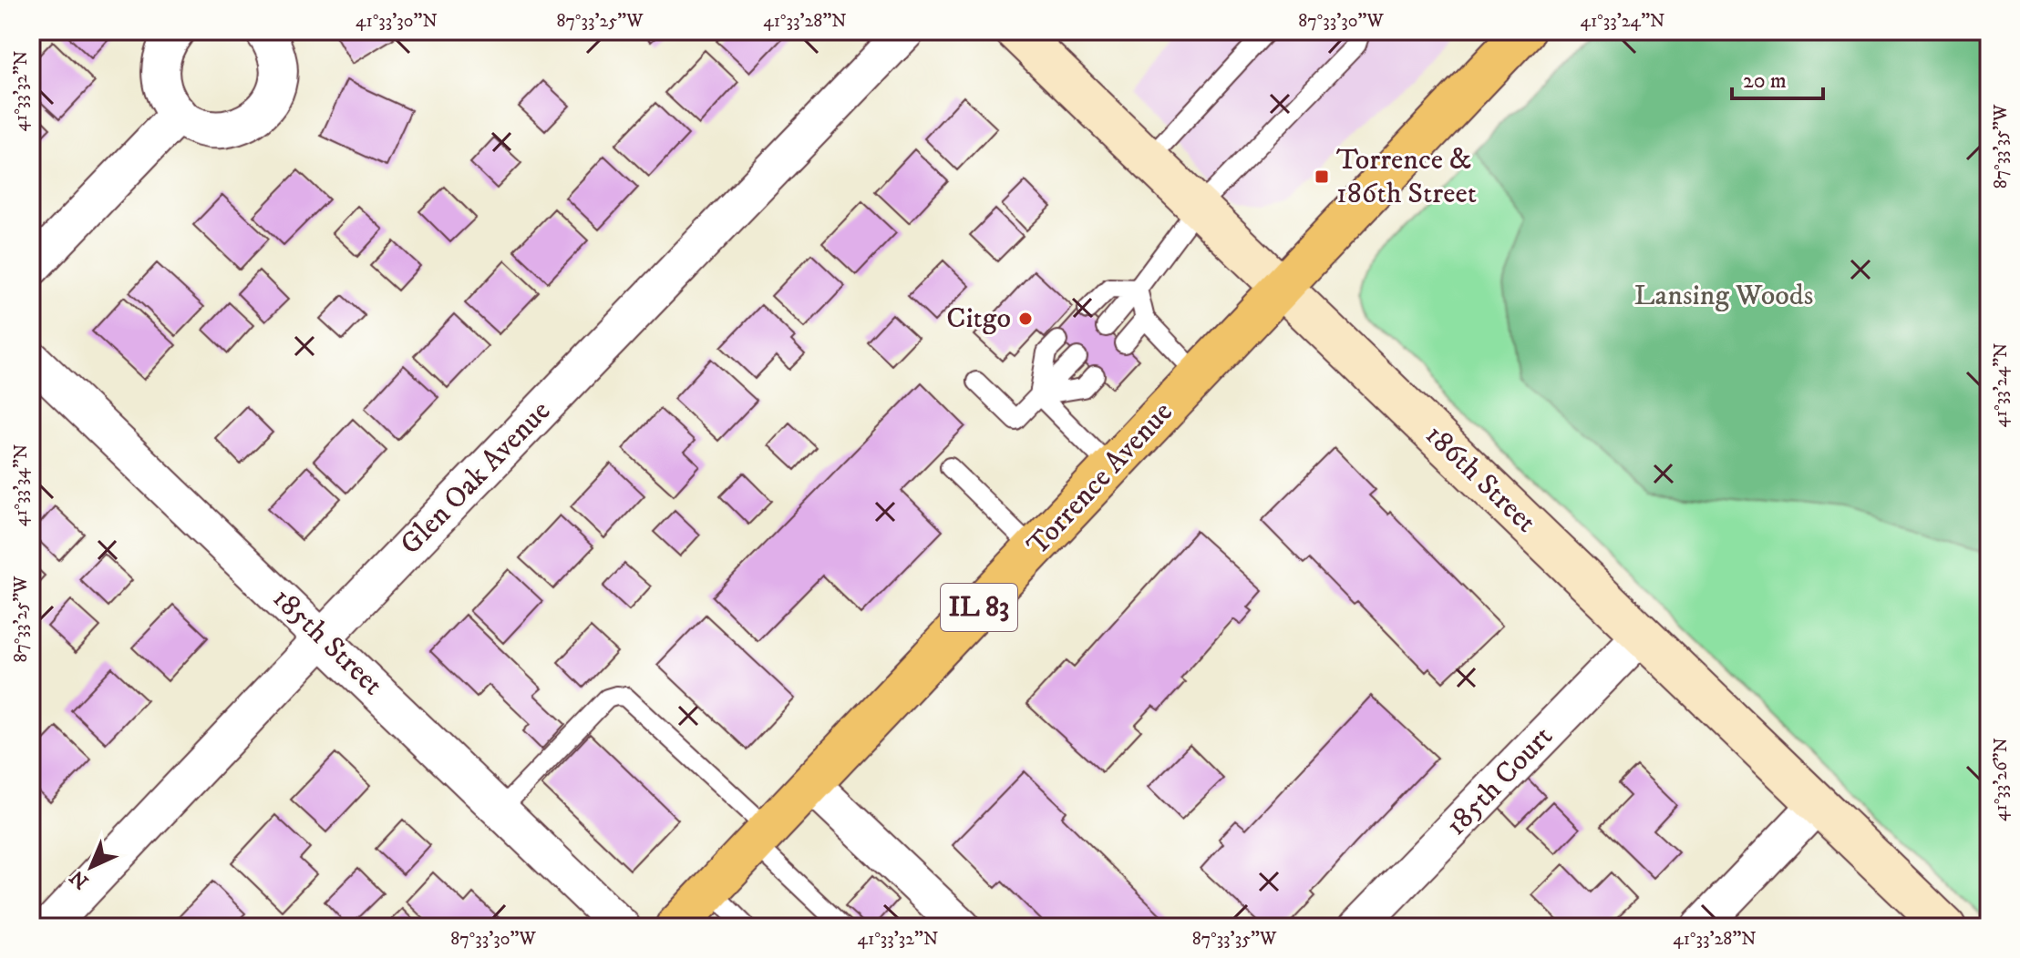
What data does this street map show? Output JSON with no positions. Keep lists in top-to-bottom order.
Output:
{
  "streets": {
    "main road": ["Torrence Avenue", "IL 83"],
    "street": [
      "Glen Oak Avenue",
      "186th Street",
      "185th Street",
      "185th Court"
    ]
  },
  "crossings": [
    ["Glen Oak Avenue", "185th Street"],
    ["Torrence Avenue", "186th Street"],
    ["186th Street", "185th Court"]
  ],
  "parks": ["Lansing Woods"],
  "places": {
    "transit": ["Torrence & 186th Street"],
    "other": ["Citgo"]
  },
  "scale_bar": "20 m",
  "north": "bottom left",
  "coordinates": [
    "41°33'30\"N",
    "87°33'25\"W",
    "41°33'28\"N",
    "87°33'30\"W",
    "41°33'24\"N",
    "41°33'32\"N",
    "87°33'35\"W",
    "41°33'34\"N",
    "41°33'26\"N"
  ]
}
